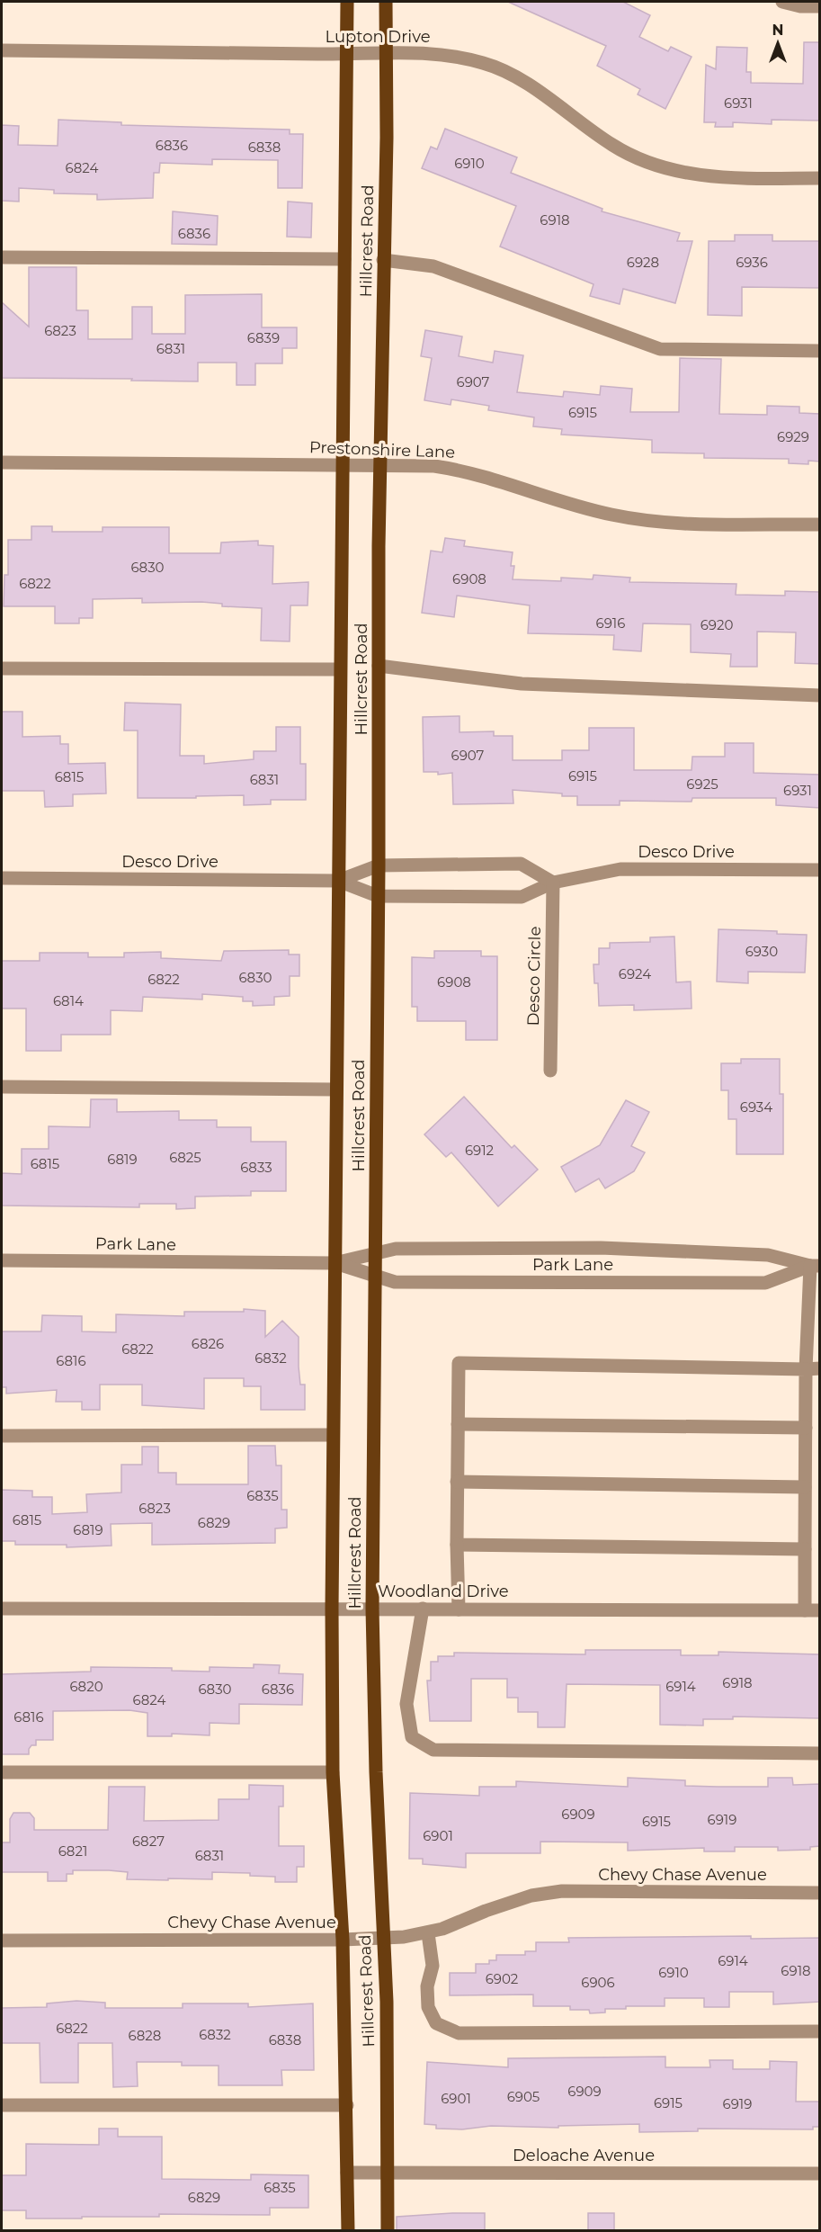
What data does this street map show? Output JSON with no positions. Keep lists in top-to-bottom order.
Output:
{
  "streets": {
    "main road": ["Hillcrest Road"],
    "street": [
      "Lupton Drive",
      "Prestonshire Lane",
      "Desco Drive",
      "Desco Circle",
      "Park Lane",
      "Woodland Drive",
      "Chevy Chase Avenue",
      "Deloache Avenue"
    ]
  },
  "crossings": [
    ["Lupton Drive", "Hillcrest Road"],
    ["Hillcrest Road", "Prestonshire Lane"],
    ["Hillcrest Road", "Desco Drive"],
    ["Hillcrest Road", "Park Lane"],
    ["Hillcrest Road", "Woodland Drive"],
    ["Hillcrest Road", "Chevy Chase Avenue"],
    ["Hillcrest Road", "Deloache Avenue"],
    ["Desco Drive", "Desco Circle"]
  ],
  "house_numbers": [
    "6931",
    "6836",
    "6838",
    "6910",
    "6824",
    "6918",
    "6836",
    "6928",
    "6936",
    "6823",
    "6839",
    "6831",
    "6907",
    "6915",
    "6929",
    "6830",
    "6908",
    "6822",
    "6916",
    "6920",
    "6907",
    "6915",
    "6815",
    "6831",
    "6925",
    "6931",
    "6930",
    "6924",
    "6830",
    "6822",
    "6908",
    "6814",
    "6934",
    "6912",
    "6825",
    "6819",
    "6815",
    "6833",
    "6826",
    "6822",
    "6832",
    "6816",
    "6835",
    "6823",
    "6815",
    "6829",
    "6819",
    "6918",
    "6820",
    "6914",
    "6830",
    "6836",
    "6824",
    "6816",
    "6909",
    "6919",
    "6915",
    "6901",
    "6827",
    "6821",
    "6831",
    "6914",
    "6918",
    "6910",
    "6902",
    "6906",
    "6822",
    "6832",
    "6828",
    "6838",
    "6909",
    "6905",
    "6901",
    "6915",
    "6919",
    "6835",
    "6829"
  ],
  "north": "top"
}
